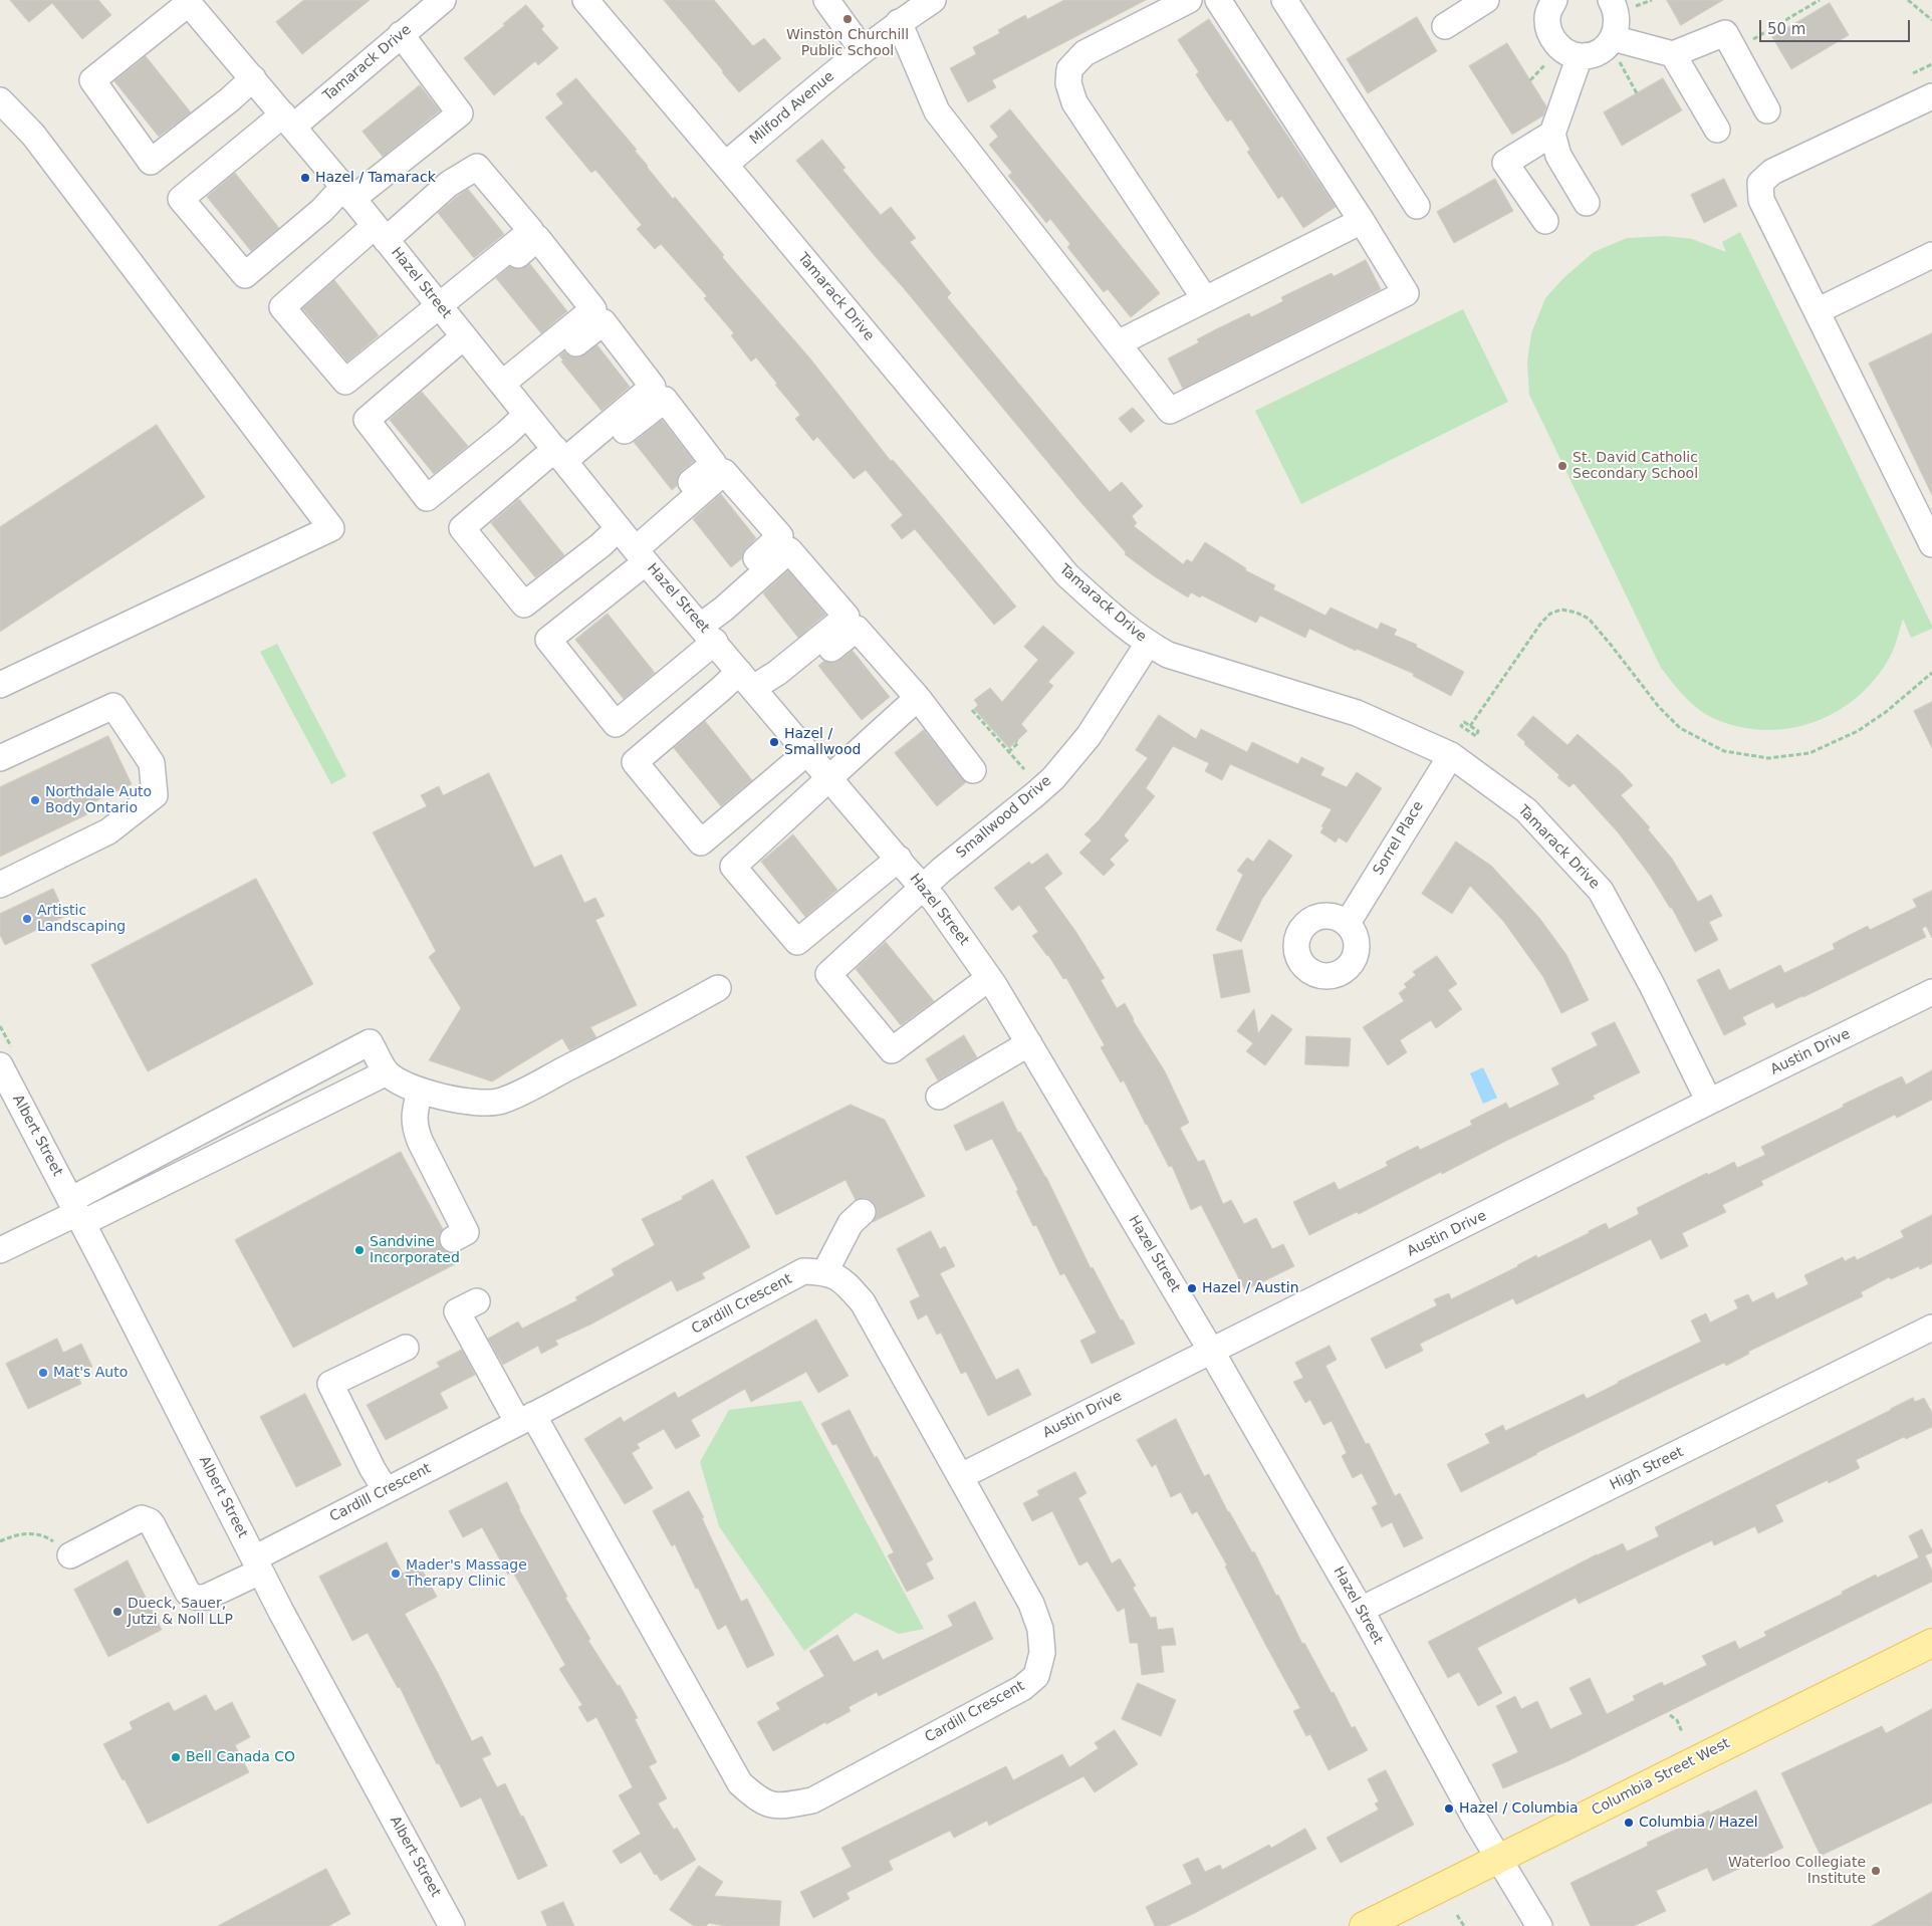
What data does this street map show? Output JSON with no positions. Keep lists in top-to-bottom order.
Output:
{
  "streets": {
    "main road": ["Columbia Street West"],
    "street": [
      "Tamarack Drive",
      "Milford Avenue",
      "Hazel Street",
      "Smallwood Drive",
      "Sorrel Place",
      "Austin Drive",
      "Albert Street",
      "Cardill Crescent",
      "High Street"
    ]
  },
  "crossings": [
    ["Tamarack Drive", "Milford Avenue"],
    ["Tamarack Drive", "Hazel Street"],
    ["Tamarack Drive", "Smallwood Drive"],
    ["Tamarack Drive", "Sorrel Place"],
    ["Tamarack Drive", "Austin Drive"],
    ["Hazel Street", "Smallwood Drive"],
    ["Hazel Street", "Austin Drive"],
    ["Hazel Street", "High Street"],
    ["Hazel Street", "Columbia Street West"],
    ["Austin Drive", "Cardill Crescent"],
    ["Albert Street", "Cardill Crescent"]
  ],
  "places": [
    "Winston Churchill Public School",
    "Hazel / Tamarack",
    "St. David Catholic Secondary School",
    "Hazel / Smallwood",
    "Northdale Auto Body Ontario",
    "Artistic Landscaping",
    "Sandvine Incorporated",
    "Hazel / Austin",
    "Mat's Auto",
    "Mader's Massage Therapy Clinic",
    "Dueck, Sauer, Jutzi & Noll LLP",
    "Bell Canada CO",
    "Hazel / Columbia",
    "Columbia / Hazel",
    "Waterloo Collegiate Institute"
  ],
  "scale_bar": "50 m"
}
